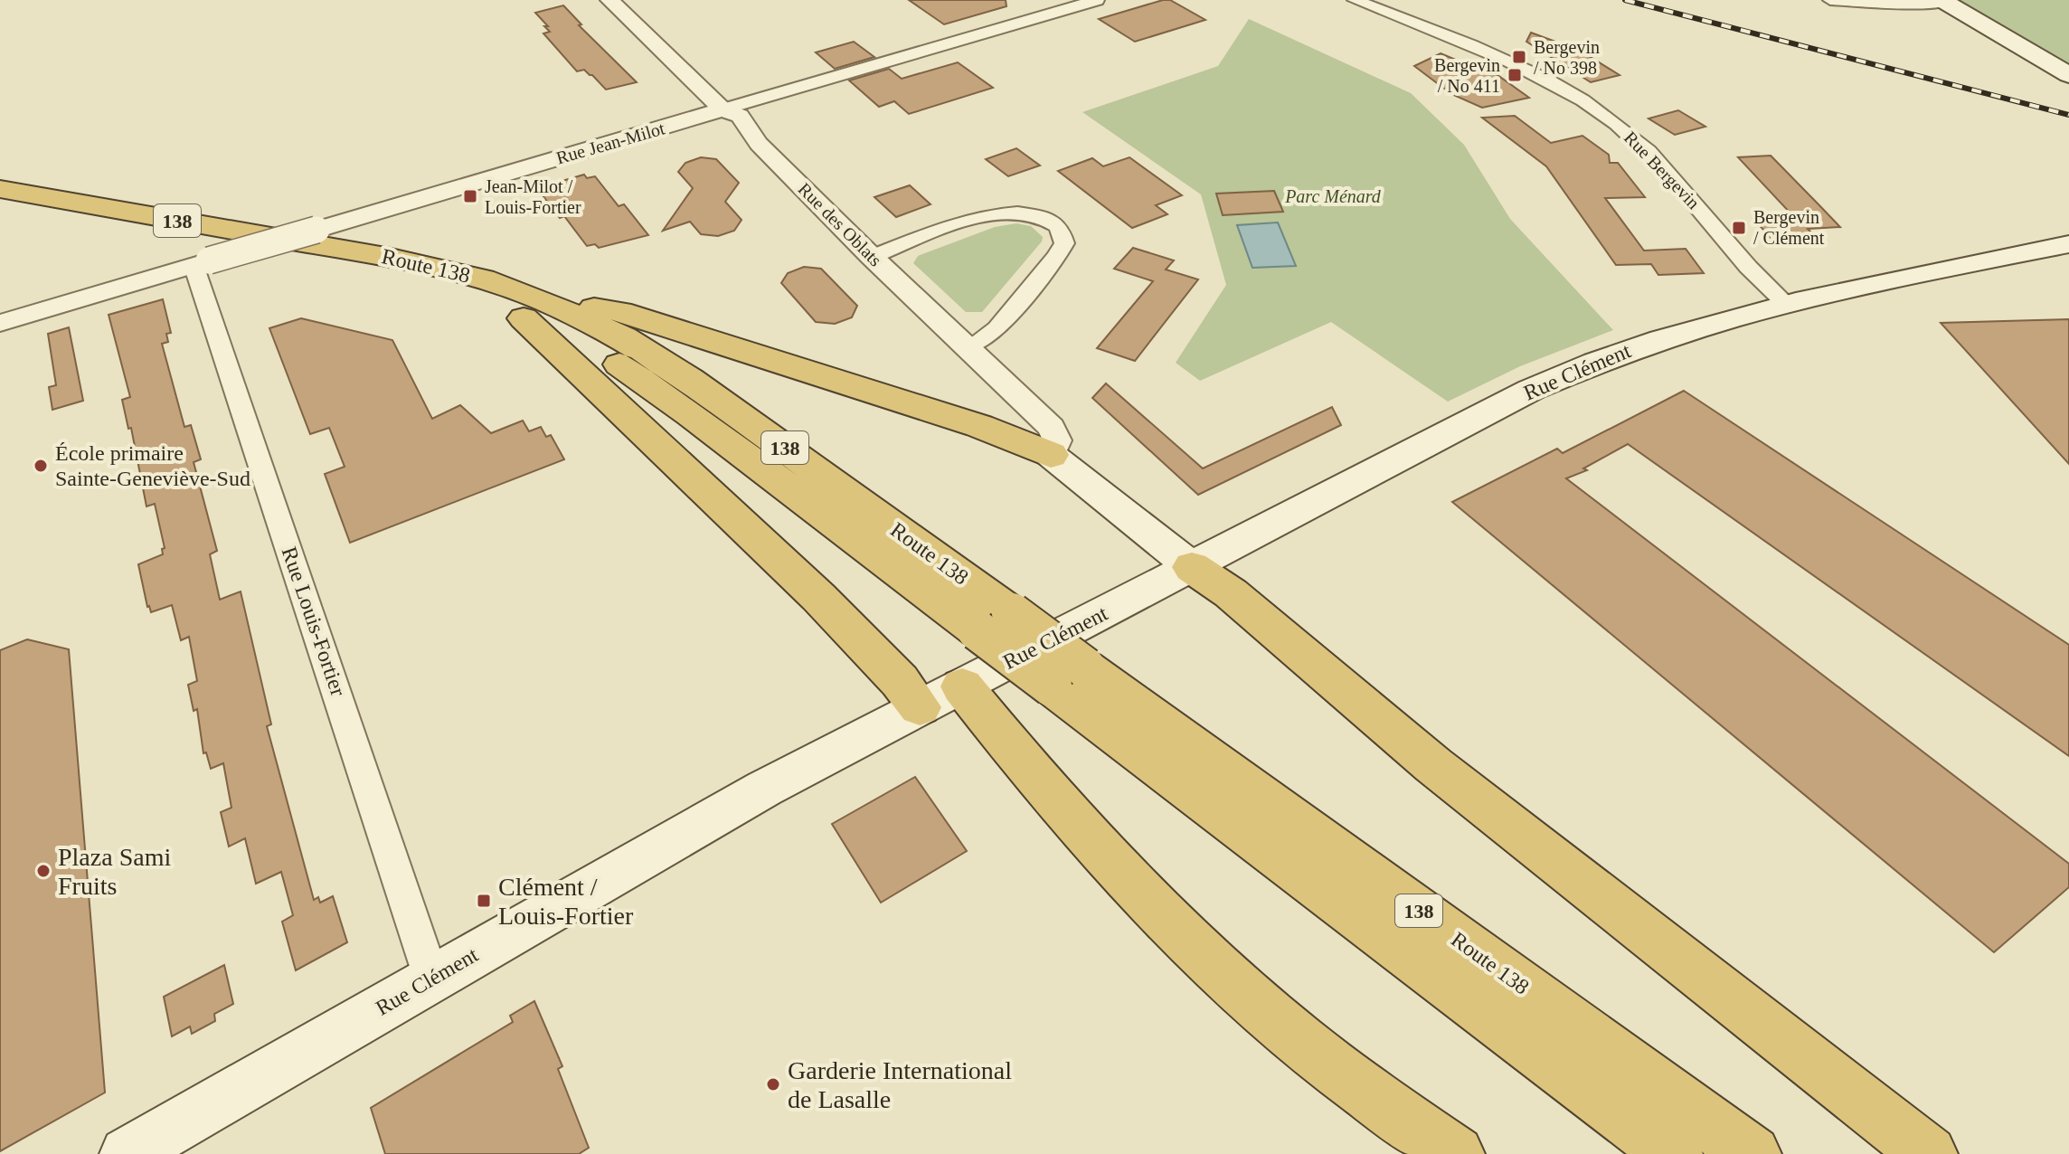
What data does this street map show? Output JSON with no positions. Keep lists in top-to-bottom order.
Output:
{
  "streets": {
    "highway": ["138", "Route 138"],
    "main road": ["Rue Clément"],
    "street": [
      "Rue Jean-Milot",
      "Rue Bergevin",
      "Rue des Oblats",
      "Rue Louis-Fortier"
    ]
  },
  "crossings": [
    ["Rue Jean-Milot", "Rue des Oblats"],
    ["Rue Jean-Milot", "Rue Louis-Fortier"],
    ["Rue Bergevin", "Rue Clément"],
    ["Rue Clément", "Rue Louis-Fortier"]
  ],
  "parks": ["Parc Ménard"],
  "places": {
    "transit": [
      "Bergevin / No 398",
      "Bergevin / No 411",
      "Jean-Milot / Louis-Fortier",
      "Bergevin / Clément",
      "Clément / Louis-Fortier"
    ],
    "other": ["École primaire Sainte-Geneviève-Sud", "Plaza Sami Fruits", "Garderie International de Lasalle"]
  }
}
